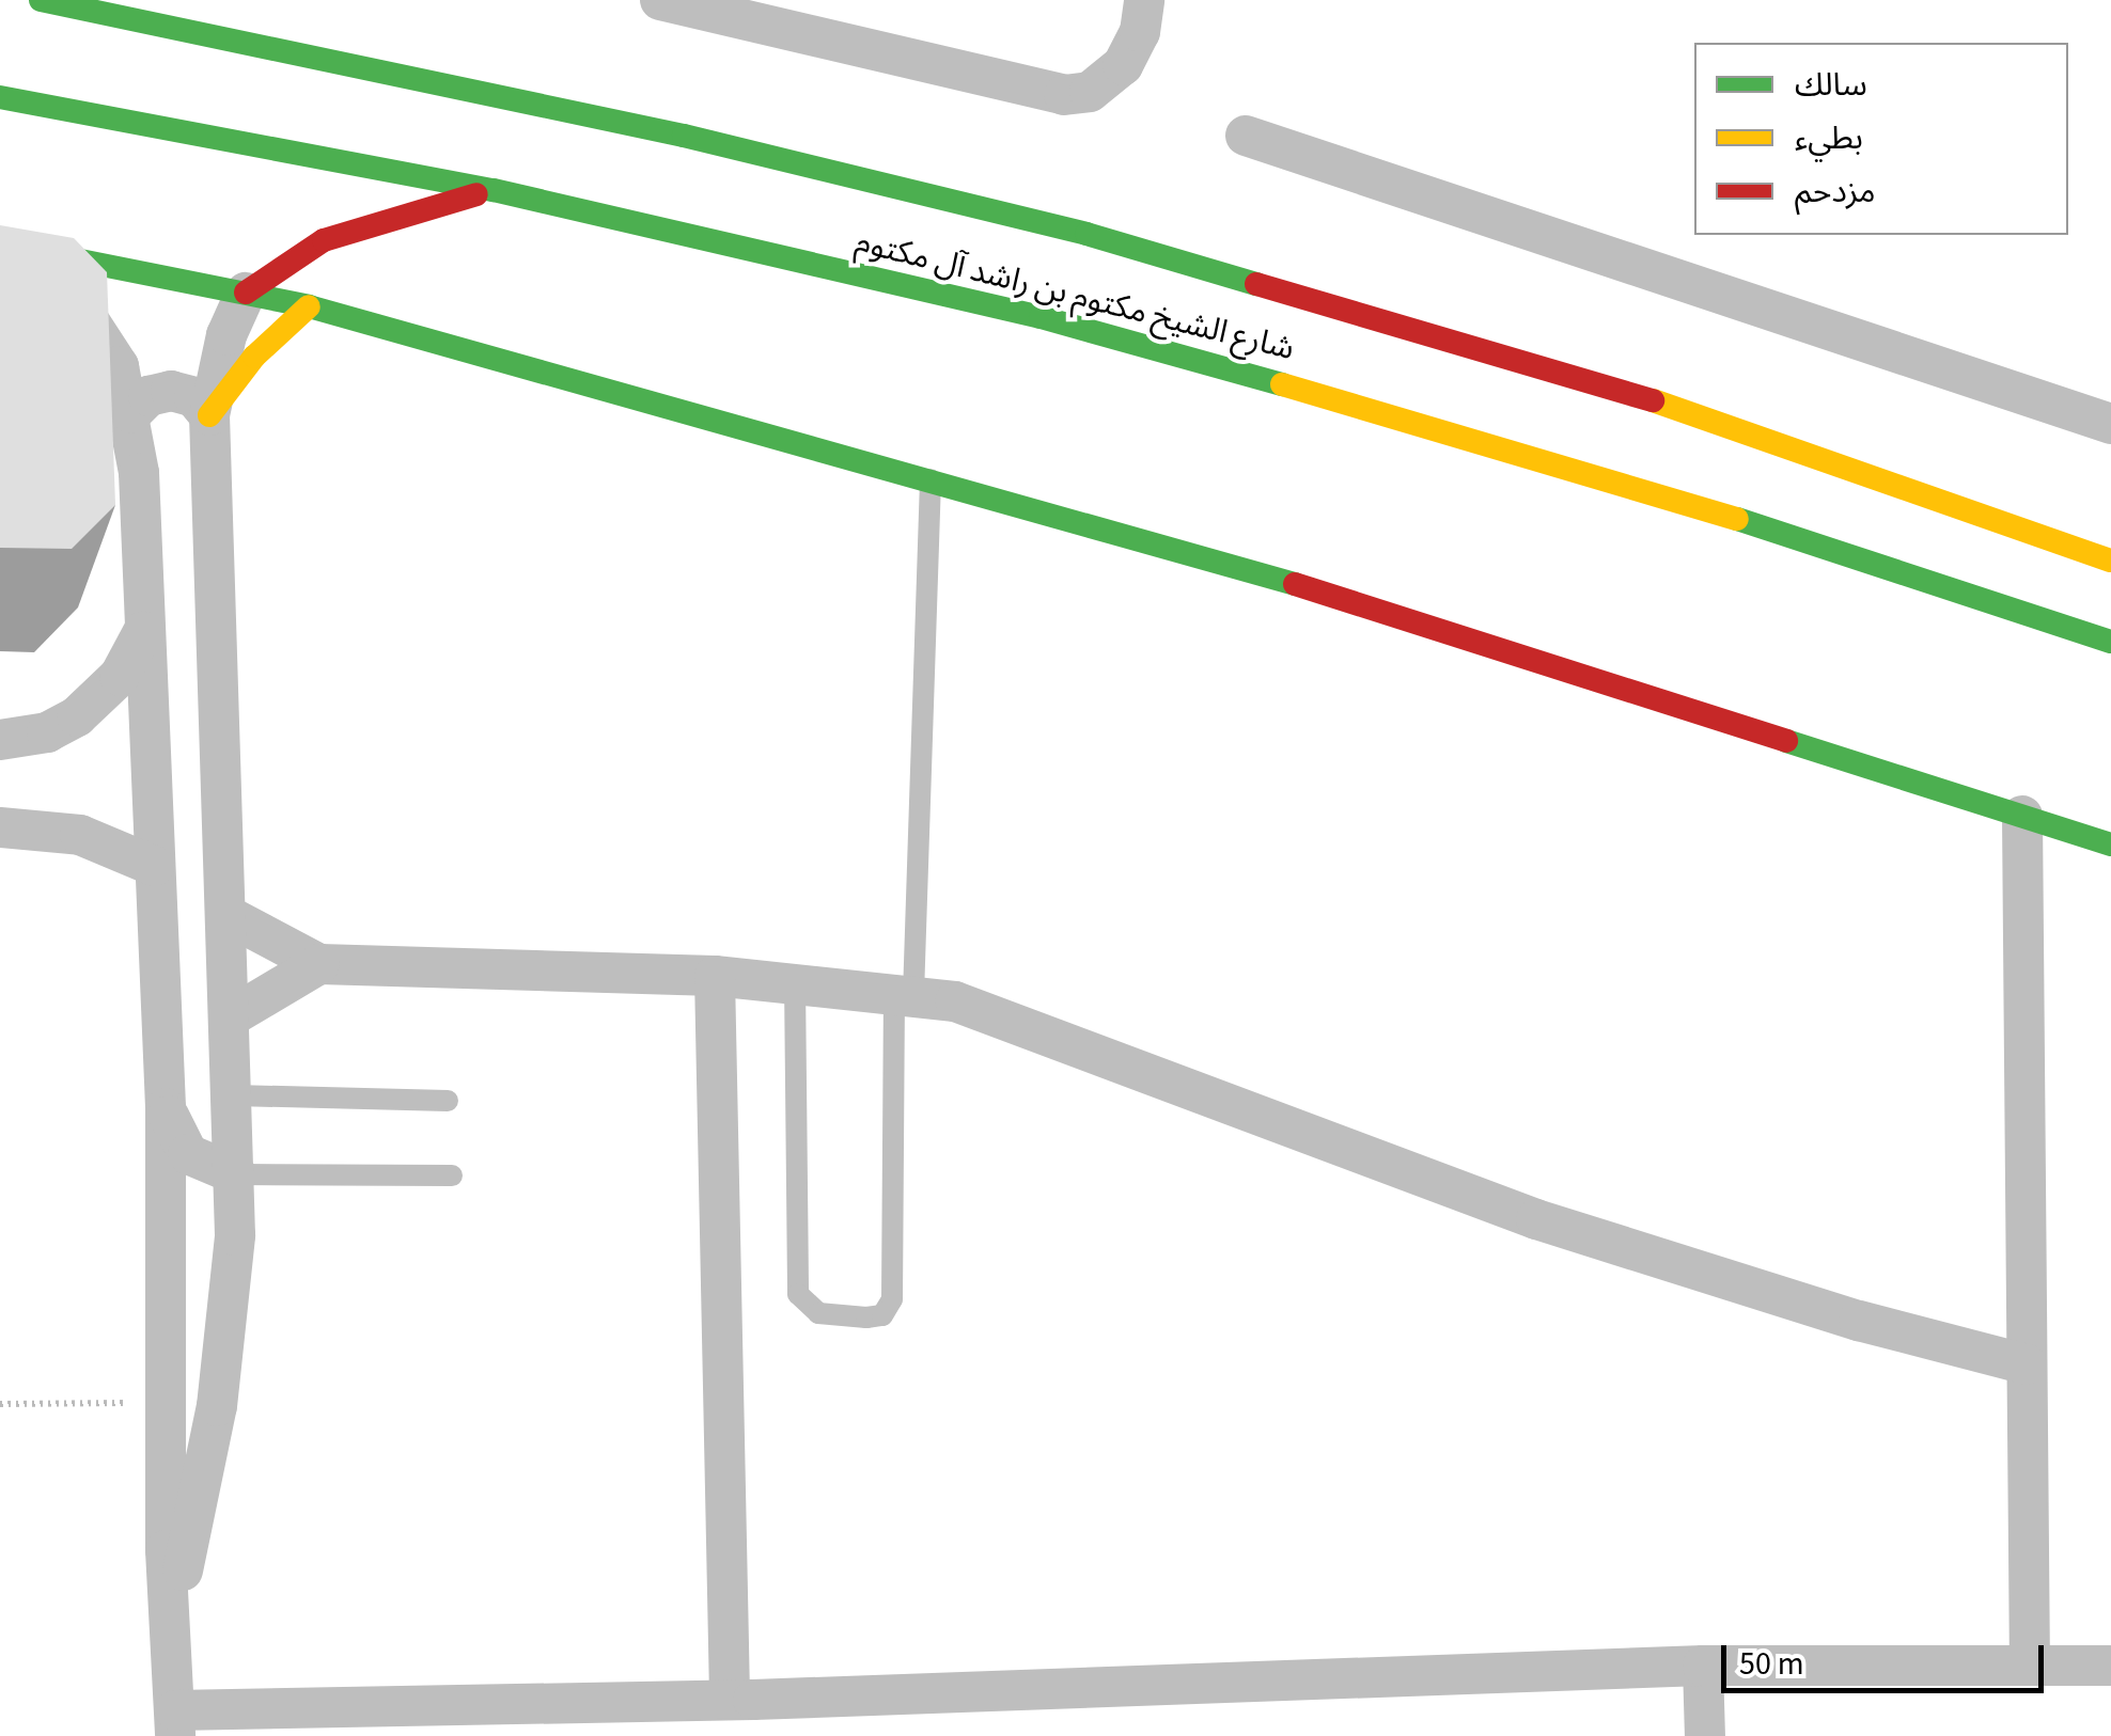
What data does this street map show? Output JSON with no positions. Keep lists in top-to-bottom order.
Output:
{
  "streets": {
    "main road": ["شارع الشيخ مكتوم بن راشد آل مكتوم"]
  },
  "legend": ["سالك", "بطيء", "مزدحم"],
  "scale_bar": "50 m"
}
